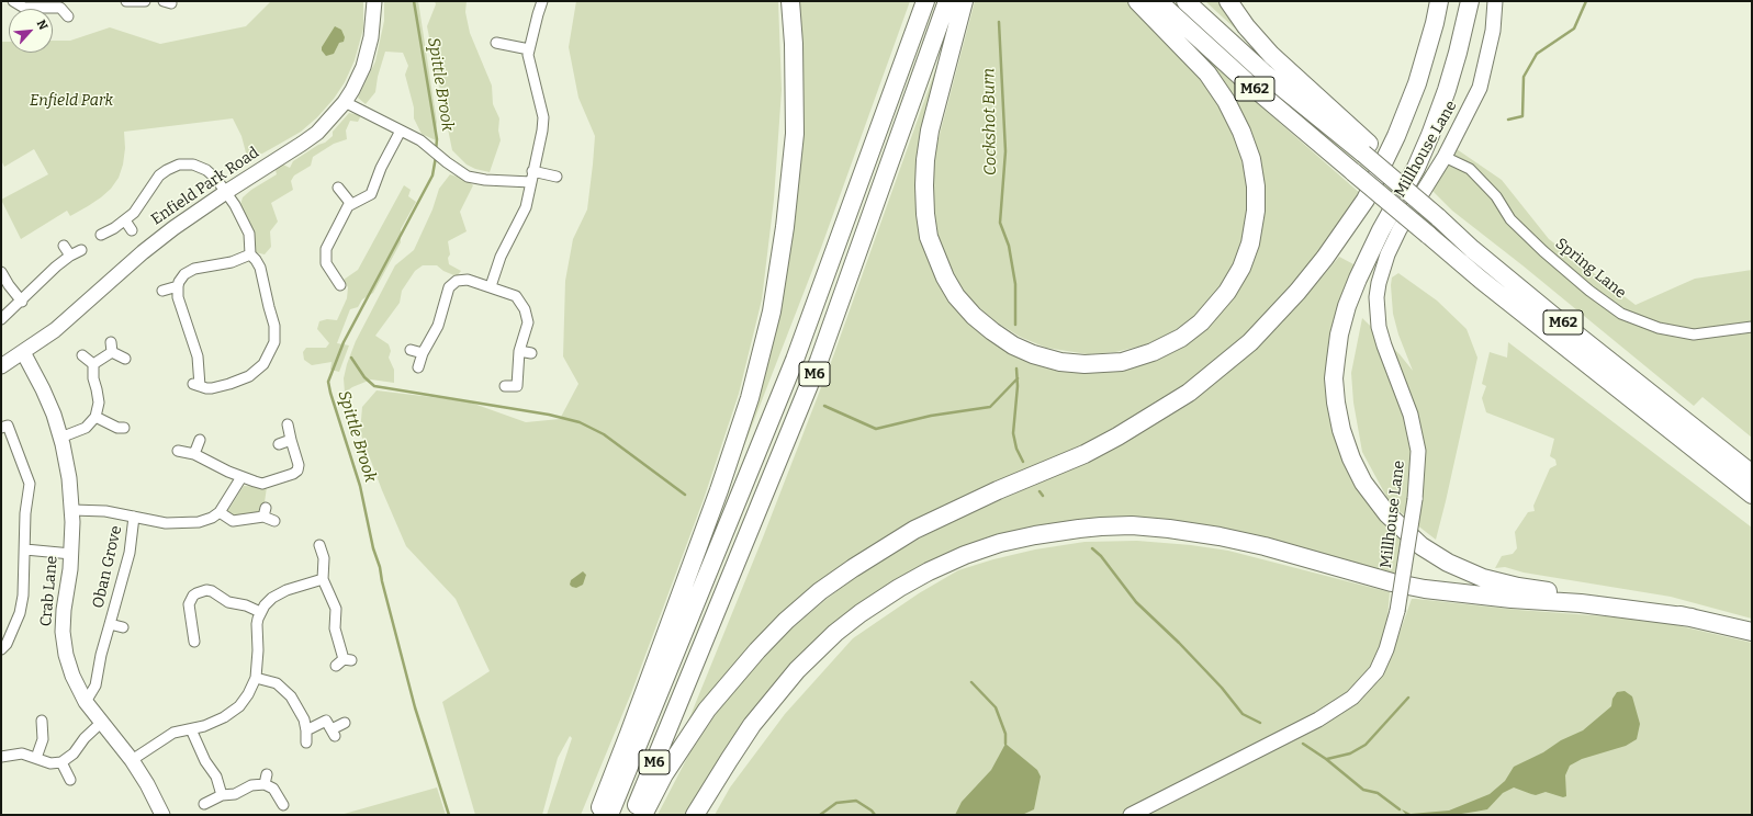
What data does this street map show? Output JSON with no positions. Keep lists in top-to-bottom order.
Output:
{
  "streets": {
    "highway": ["M62", "M6"],
    "street": [
      "Millhouse Lane",
      "Enfield Park Road",
      "Spring Lane",
      "Oban Grove",
      "Crab Lane"
    ]
  },
  "crossings": [
    ["Millhouse Lane", "Spring Lane"],
    ["Enfield Park Road", "Crab Lane"],
    ["Oban Grove", "Crab Lane"]
  ],
  "water": ["Spittle Brook", "Cockshot Burn"],
  "parks": ["Enfield Park"],
  "north": "top right"
}
